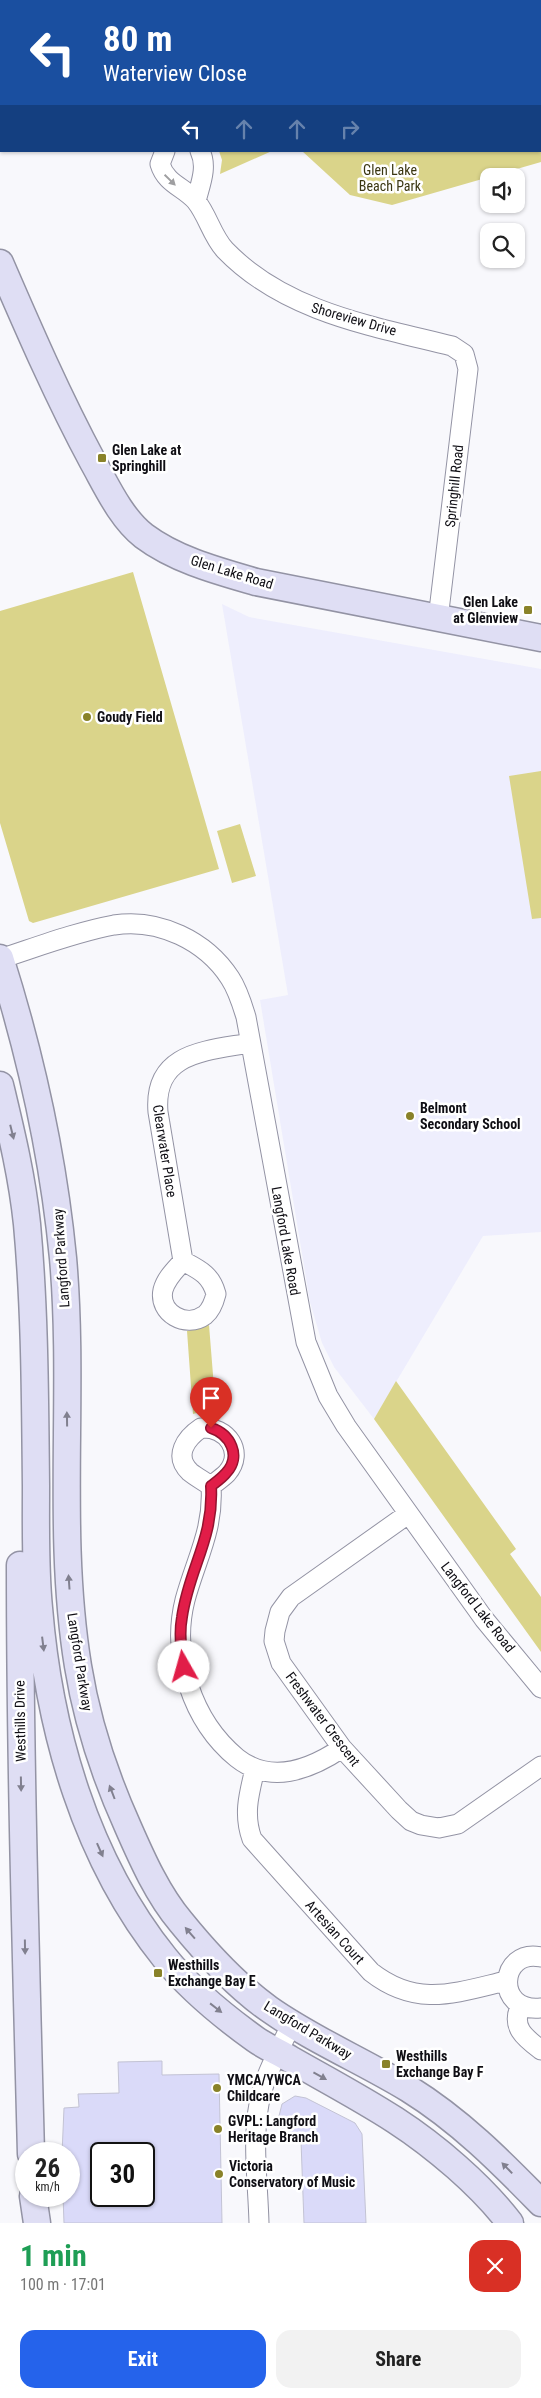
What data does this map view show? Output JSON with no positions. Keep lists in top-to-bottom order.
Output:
{
  "streets": {
    "main road": ["Glen Lake Road", "Langford Parkway", "Westhills Drive"],
    "street": [
      "Shoreview Drive",
      "Springhill Road",
      "Clearwater Place",
      "Langford Lake Road",
      "Freshwater Crescent",
      "Artesian Court"
    ]
  },
  "crossings": [
    ["Shoreview Drive", "Springhill Road"],
    ["Springhill Road", "Glen Lake Road"],
    ["Clearwater Place", "Langford Lake Road"],
    ["Langford Lake Road", "Langford Parkway"],
    ["Langford Lake Road", "Freshwater Crescent"]
  ],
  "parks": ["Glen Lake Beach Park"],
  "places": {
    "transit": [
      "Glen Lake at Springhill",
      "Glen Lake at Glenview",
      "Westhills Exchange Bay E",
      "Westhills Exchange Bay F"
    ],
    "other": [
      "Goudy Field",
      "Belmont Secondary School",
      "YMCA/YWCA Childcare",
      "GVPL: Langford Heritage Branch",
      "Victoria Conservatory of Music"
    ]
  },
  "page": {
    "turn": ["80 m", "Waterview Close"],
    "speed": "26 km/h",
    "limit": "30",
    "heading": ["1 min", "100 m · 17:01"],
    "buttons": ["Exit", "Share"]
  }
}
